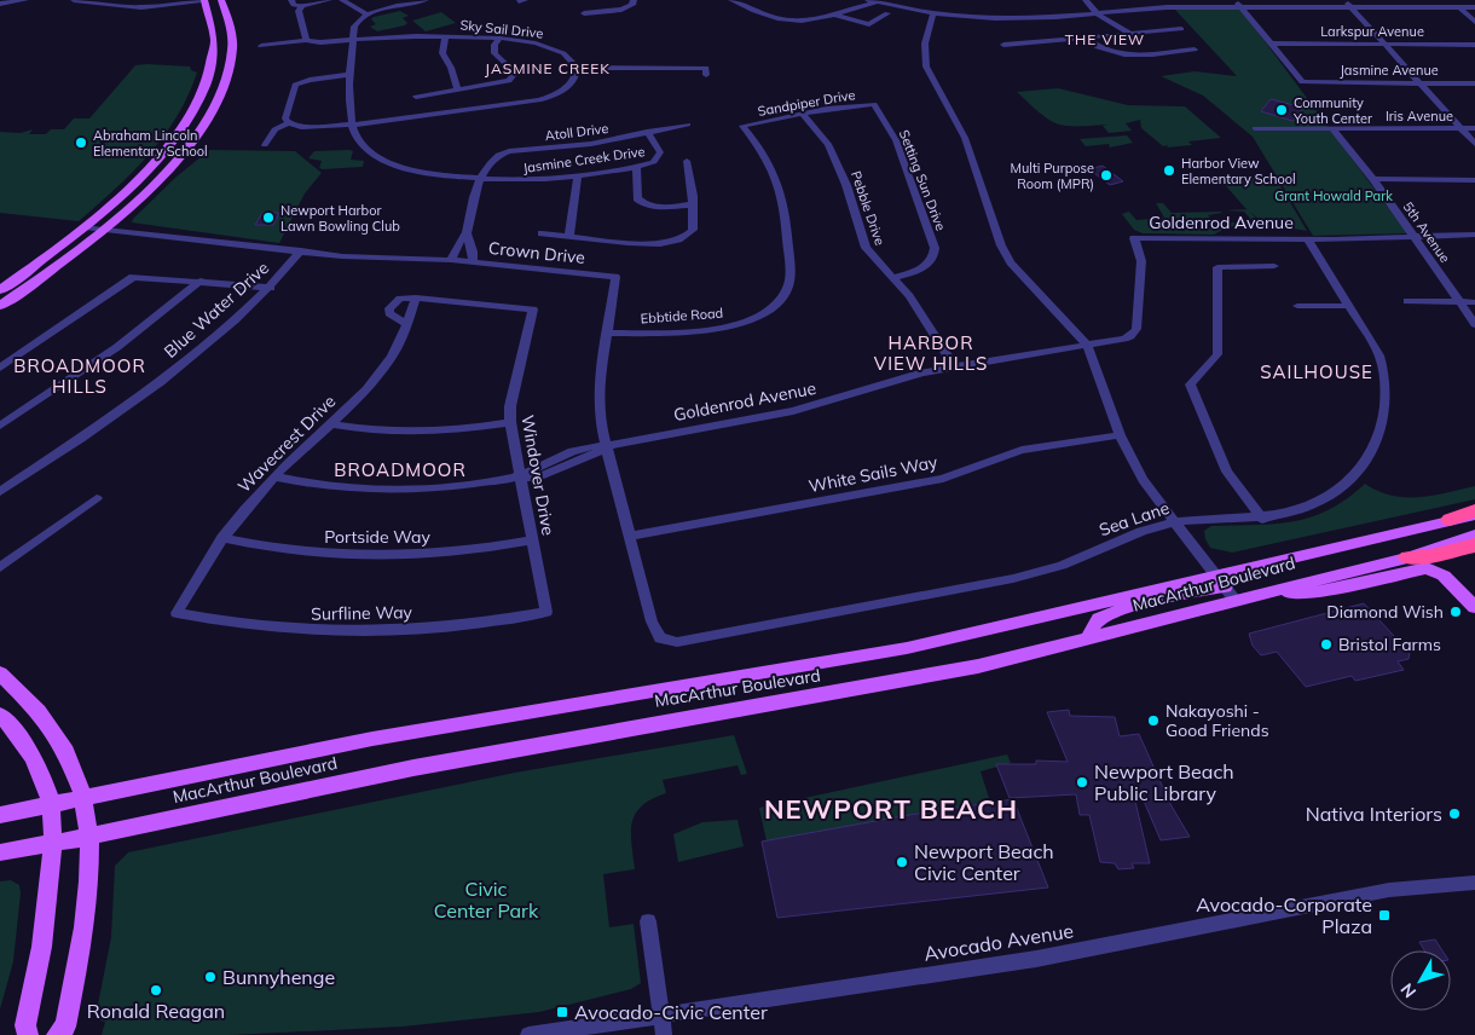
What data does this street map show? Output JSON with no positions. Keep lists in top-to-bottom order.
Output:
{
  "streets": {
    "main road": ["MacArthur Boulevard"],
    "street": [
      "Sky Sail Drive",
      "Larkspur Avenue",
      "Jasmine Avenue",
      "Sandpiper Drive",
      "Iris Avenue",
      "Atoll Drive",
      "Jasmine Creek Drive",
      "Setting Sun Drive",
      "Pebble Drive",
      "Goldenrod Avenue",
      "5th Avenue",
      "Crown Drive",
      "Blue Water Drive",
      "Ebbtide Road",
      "Wavecrest Drive",
      "White Sails Way",
      "Windover Drive",
      "Sea Lane",
      "Portside Way",
      "Surfline Way",
      "Avocado Avenue"
    ]
  },
  "crossings": [
    ["Sky Sail Drive", "Jasmine Creek Drive"],
    ["Larkspur Avenue", "Jasmine Avenue"],
    ["Sandpiper Drive", "Setting Sun Drive"],
    ["Sandpiper Drive", "Pebble Drive"],
    ["Sandpiper Drive", "Ebbtide Road"],
    ["Iris Avenue", "5th Avenue"],
    ["Atoll Drive", "Jasmine Creek Drive"],
    ["Atoll Drive", "Crown Drive"],
    ["Setting Sun Drive", "Pebble Drive"],
    ["Pebble Drive", "Goldenrod Avenue"],
    ["Goldenrod Avenue", "5th Avenue"],
    ["Goldenrod Avenue", "Crown Drive"],
    ["Goldenrod Avenue", "Wavecrest Drive"],
    ["Goldenrod Avenue", "Windover Drive"],
    ["Goldenrod Avenue", "Sea Lane"],
    ["Crown Drive", "Blue Water Drive"],
    ["Crown Drive", "Ebbtide Road"],
    ["Crown Drive", "White Sails Way"],
    ["Crown Drive", "Sea Lane"],
    ["Wavecrest Drive", "Windover Drive"],
    ["Wavecrest Drive", "Portside Way"],
    ["Wavecrest Drive", "Surfline Way"],
    ["Windover Drive", "Portside Way"],
    ["Windover Drive", "Surfline Way"]
  ],
  "districts": [
    "THE VIEW",
    "JASMINE CREEK",
    "HARBOR VIEW HILLS",
    "BROADMOOR HILLS",
    "SAILHOUSE",
    "BROADMOOR",
    "NEWPORT BEACH"
  ],
  "parks": ["Grant Howald Park", "Civic Center Park"],
  "places": {
    "other": [
      "Community Youth Center",
      "Abraham Lincoln Elementary School",
      "Harbor View Elementary School",
      "Multi Purpose Room (MPR)",
      "Newport Harbor Lawn Bowling Club",
      "Diamond Wish",
      "Bristol Farms",
      "Nakayoshi - Good Friends",
      "Newport Beach Public Library",
      "Nativa Interiors",
      "Newport Beach Civic Center",
      "Bunnyhenge",
      "Ronald Reagan"
    ],
    "transit": ["Avocado-Corporate Plaza", "Avocado-Civic Center"]
  },
  "north": "bottom left"
}
